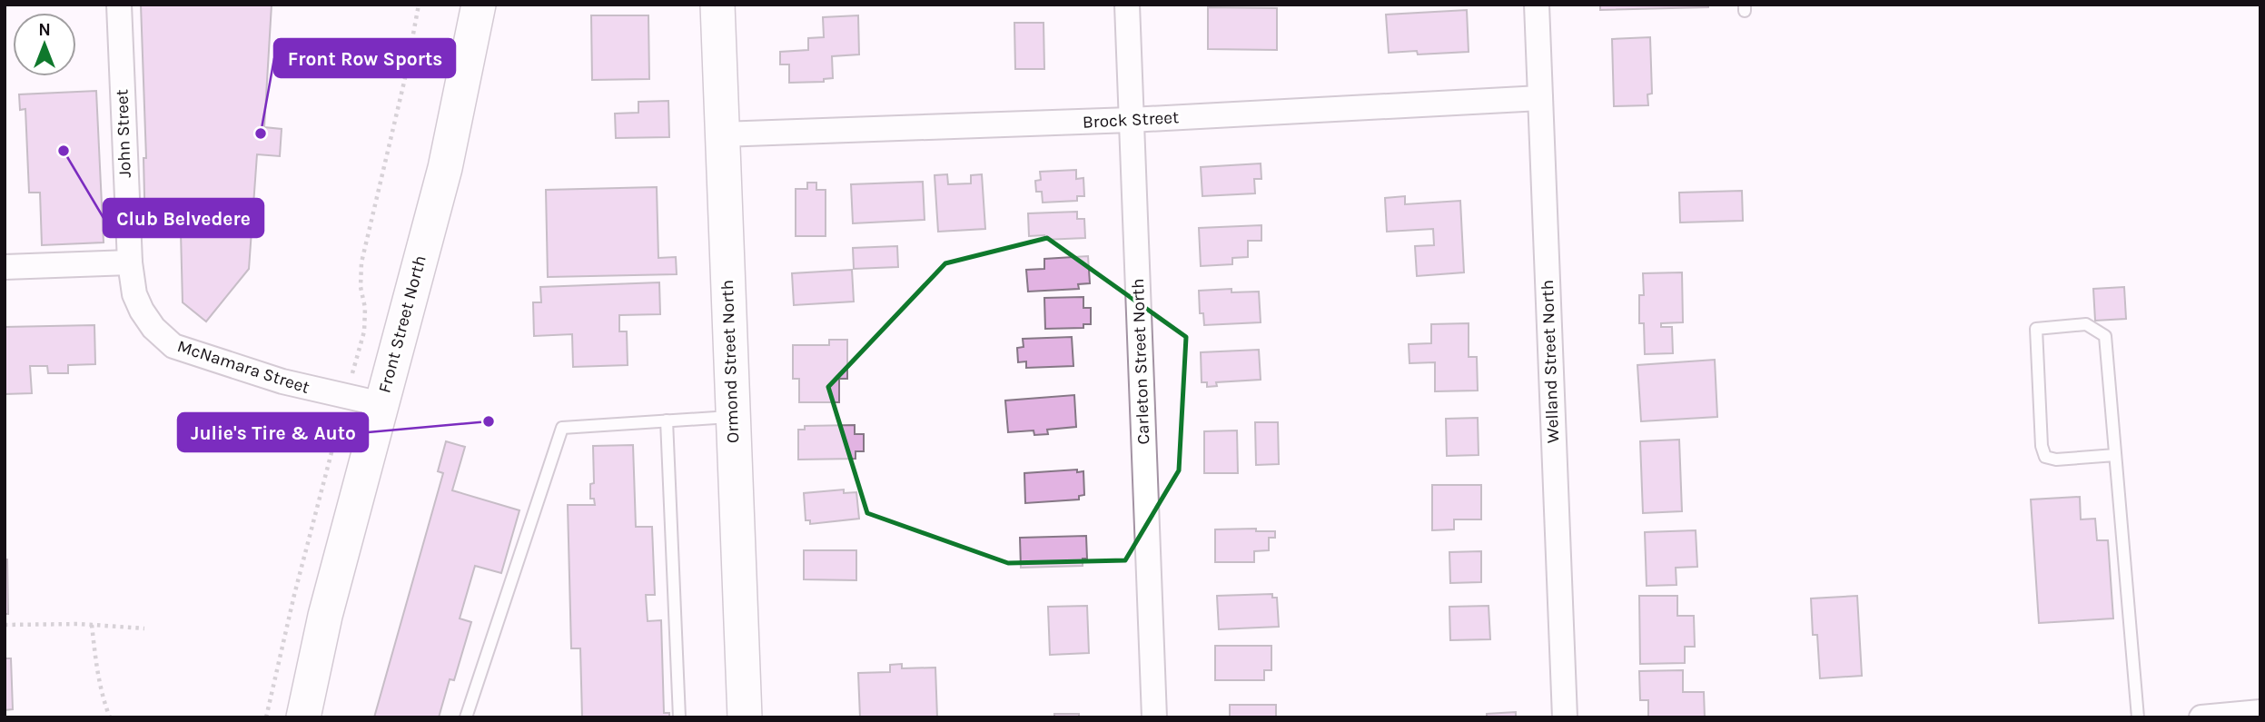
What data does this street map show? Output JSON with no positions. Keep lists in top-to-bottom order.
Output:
{
  "streets": {
    "street": [
      "Brock Street",
      "John Street",
      "Front Street North",
      "Ormond Street North",
      "Carleton Street North",
      "Welland Street North",
      "McNamara Street"
    ]
  },
  "crossings": [
    ["Brock Street", "Ormond Street North"],
    ["Brock Street", "Carleton Street North"],
    ["Brock Street", "Welland Street North"],
    ["John Street", "McNamara Street"],
    ["Front Street North", "McNamara Street"]
  ],
  "places": ["Front Row Sports", "Club Belvedere", "Julie's Tire & Auto"],
  "north": "top"
}
